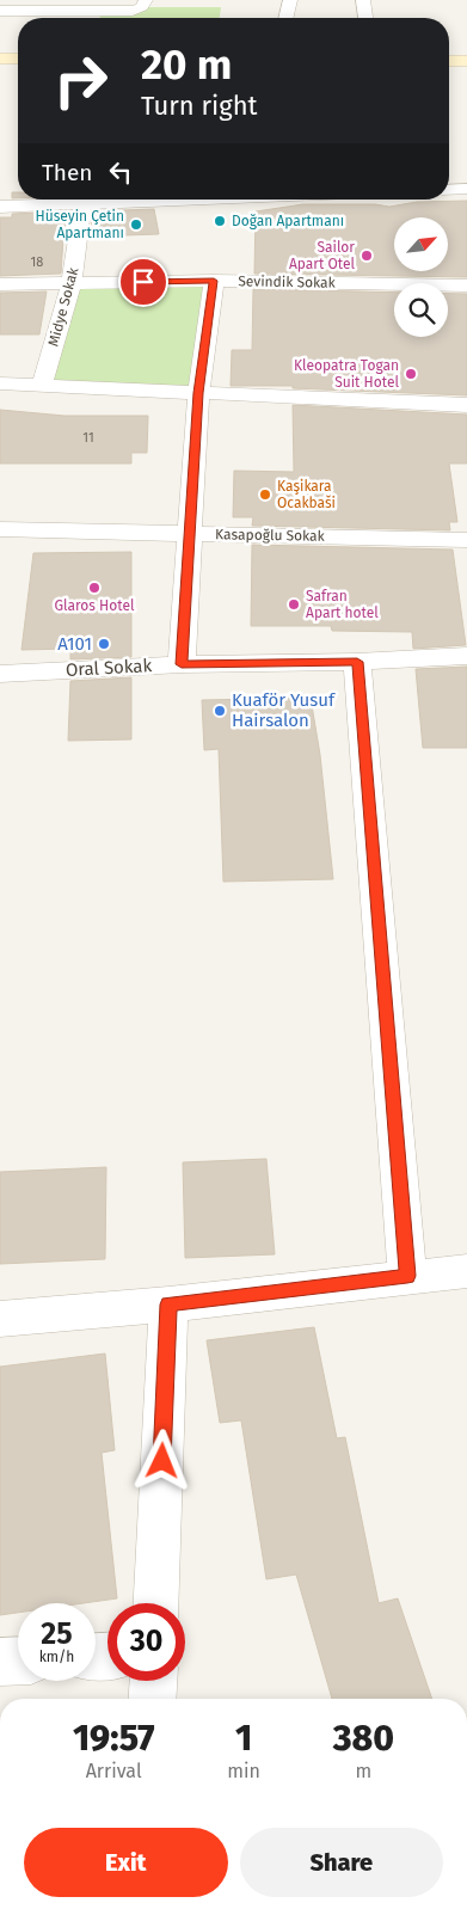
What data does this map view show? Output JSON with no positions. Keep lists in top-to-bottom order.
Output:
{
  "streets": {
    "street": [
      "Sevindik Sokak",
      "Midye Sokak",
      "Kasapoğlu Sokak",
      "Oral Sokak"
    ]
  },
  "crossings": [
    ["Sevindik Sokak", "Midye Sokak"]
  ],
  "places": [
    "Doğan Apartmanı",
    "Hüseyin Çetin Apartmanı",
    "Sailor Apart Otel",
    "Kleopatra Togan Suit Hotel",
    "Kaşikara Ocakbaši",
    "Glaros Hotel",
    "Safran Apart hotel",
    "A101",
    "Kuaför Yusuf Hairsalon"
  ],
  "house_numbers": ["18", "11"],
  "north": "top right",
  "page": {
    "turn": ["20 m", "Turn right"],
    "then": "Then",
    "speed": "25 km/h",
    "limit": "30",
    "eta": [
      "19:57",
      "Arrival",
      "1",
      "min",
      "380",
      "m"
    ],
    "buttons": ["Exit", "Share"]
  }
}
